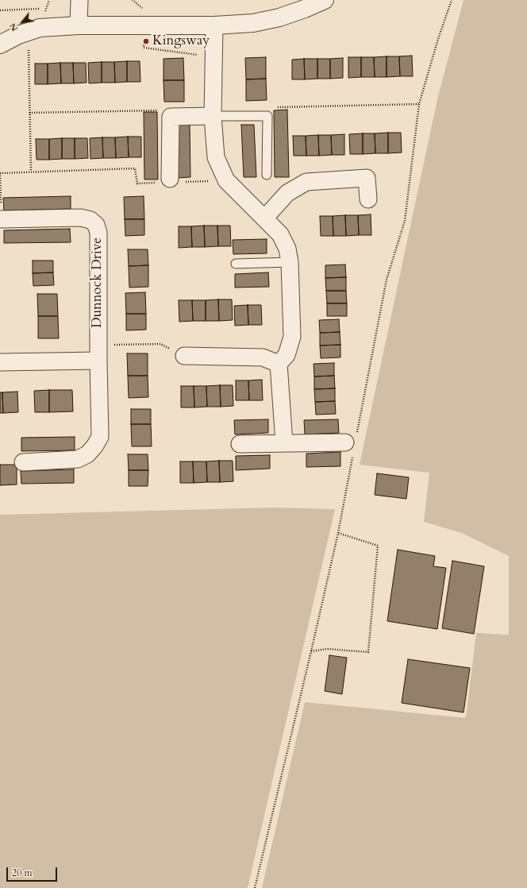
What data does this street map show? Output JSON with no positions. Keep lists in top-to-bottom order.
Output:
{
  "streets": {
    "street": ["Dunnock Drive"]
  },
  "places": ["Kingsway"],
  "scale_bar": "20 m",
  "north": "bottom left"
}
